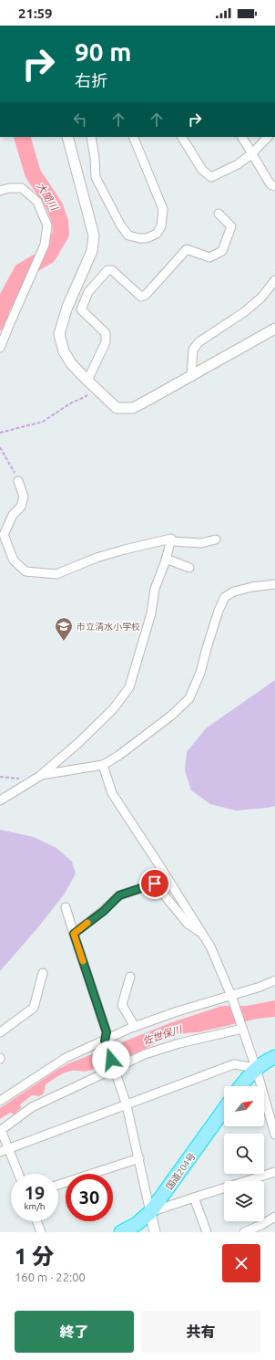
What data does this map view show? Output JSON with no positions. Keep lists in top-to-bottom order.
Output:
{
  "streets": {
    "highway": ["国道204号"]
  },
  "water": ["大聞川", "佐世保川"],
  "places": {
    "school or university": ["市立清水小学校"]
  },
  "north": "top right",
  "page": {
    "status": "21:59",
    "turn": ["90 m", "右折"],
    "speed": "19 km/h",
    "limit": "30",
    "heading": ["1 分", "160 m · 22:00"],
    "buttons": ["終了", "共有"]
  }
}
